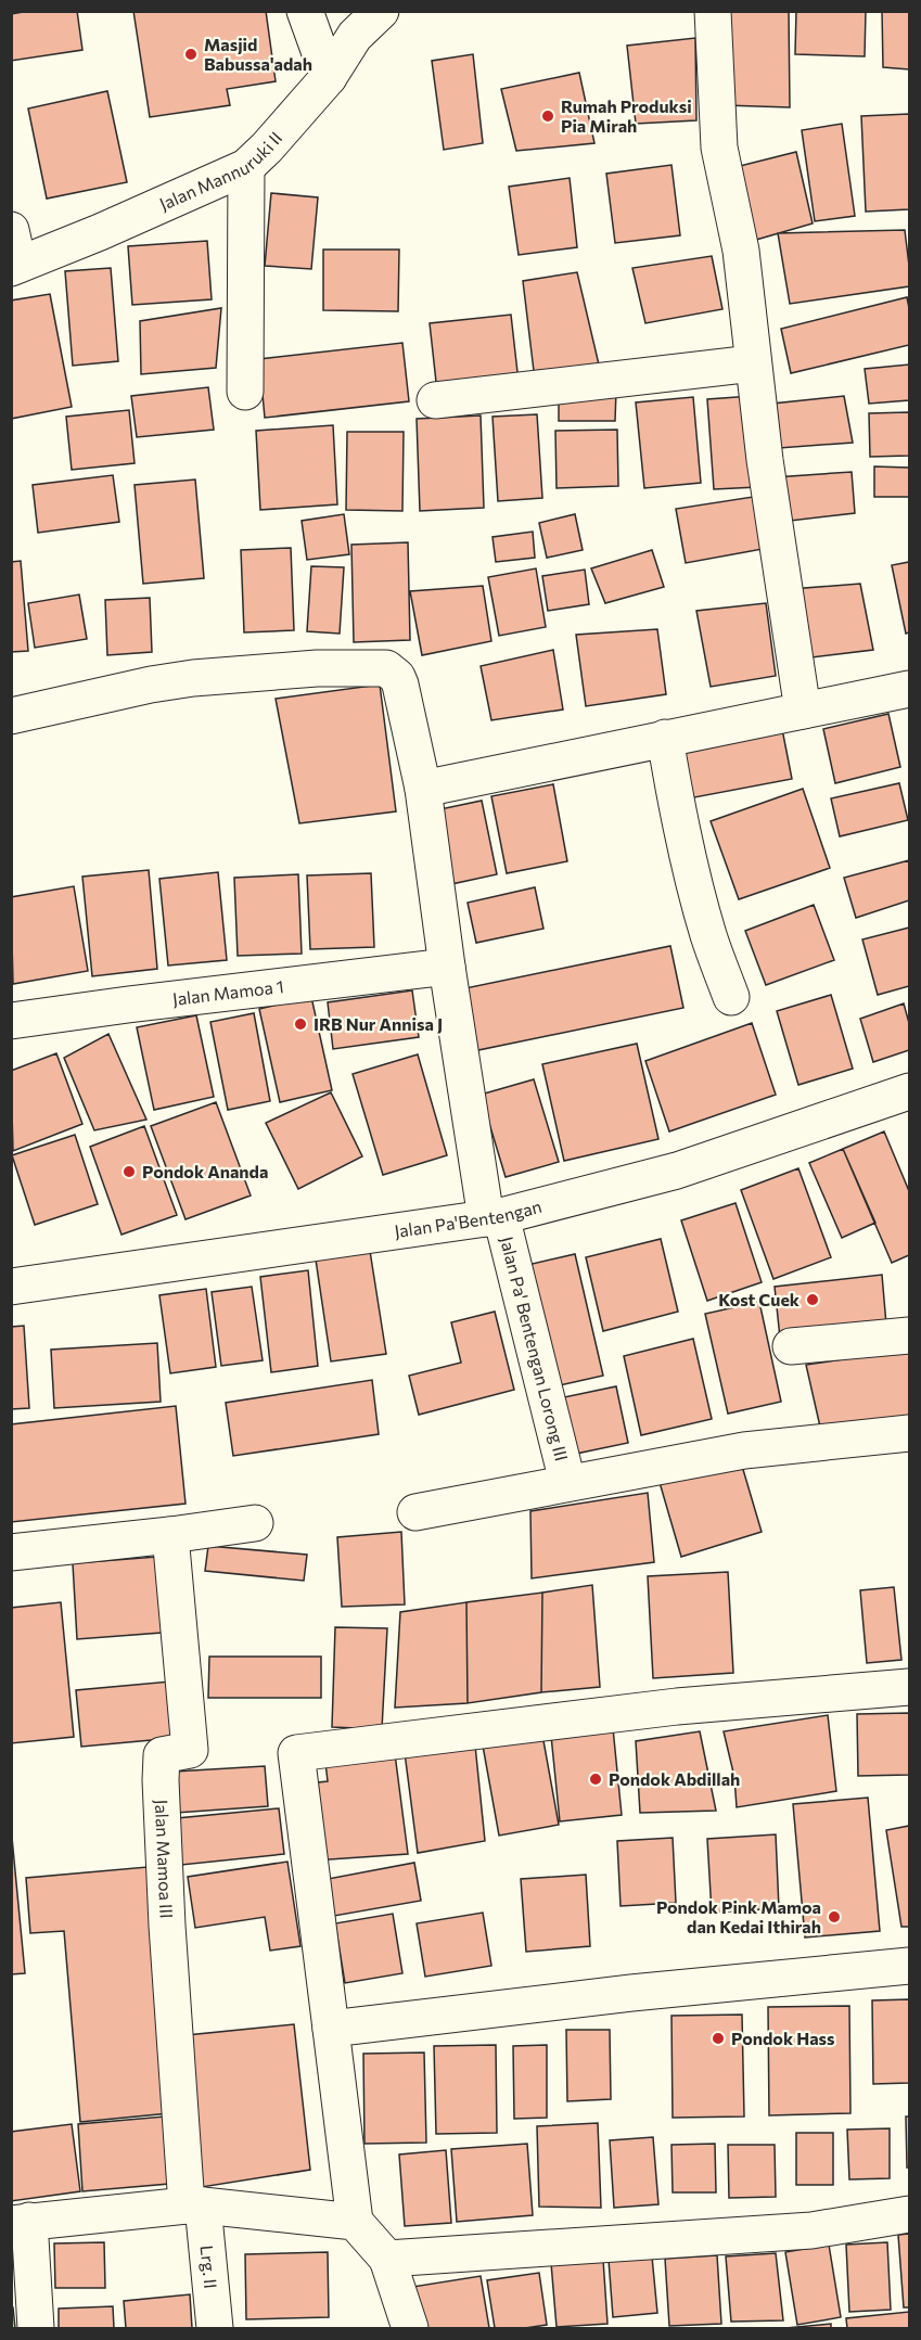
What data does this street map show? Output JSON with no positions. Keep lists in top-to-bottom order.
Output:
{
  "streets": {
    "street": [
      "Jalan Mannuruki II",
      "Jalan Mamoa 1",
      "Jalan Pa'Bentengan",
      "Jalan Pa' Bentengan Lorong III",
      "Jalan Mamoa III",
      "Lrg. II"
    ]
  },
  "crossings": [
    ["Jalan Mamoa 1", "Jalan Pa' Bentengan Lorong III"],
    ["Jalan Pa'Bentengan", "Jalan Pa' Bentengan Lorong III"],
    ["Jalan Mamoa III", "Lrg. II"]
  ],
  "places": [
    "Masjid Babussa'adah",
    "Rumah Produksi Pia Mirah",
    "IRB Nur Annisa J",
    "Pondok Ananda",
    "Kost Cuek",
    "Pondok Abdillah",
    "Pondok Pink Mamoa dan Kedai Ithirah",
    "Pondok Hass"
  ]
}
